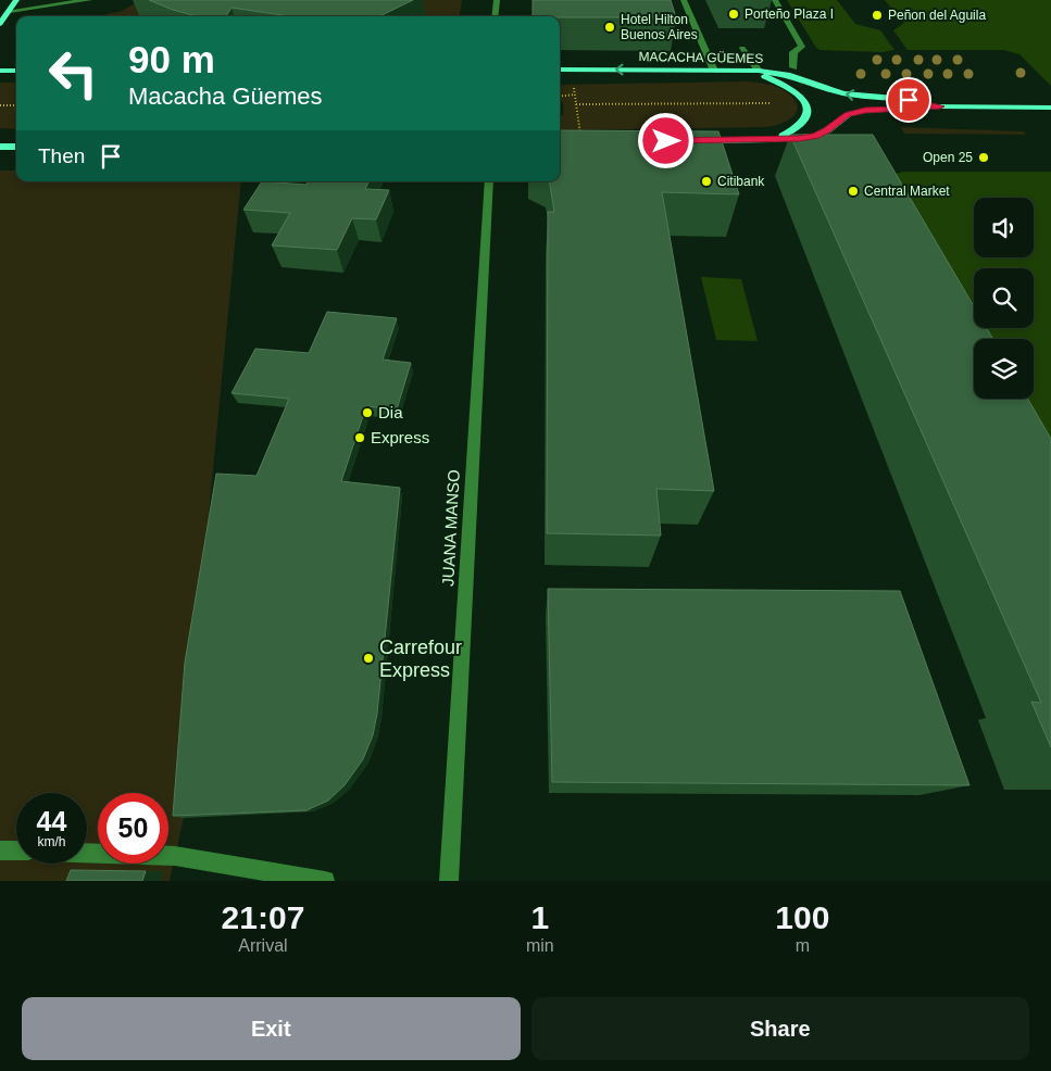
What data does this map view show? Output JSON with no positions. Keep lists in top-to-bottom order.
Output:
{
  "streets": {
    "main road": ["MACACHA GÜEMES"],
    "street": ["JUANA MANSO"]
  },
  "places": [
    "Porteño Plaza I",
    "Peñon del Aguila",
    "Hotel Hilton Buenos Aires",
    "Open 25",
    "Citibank",
    "Central Market",
    "Dia",
    "Express",
    "Carrefour Express"
  ],
  "page": {
    "turn": ["90 m", "Macacha Güemes"],
    "then": "Then",
    "speed": "44 km/h",
    "limit": "50",
    "eta": [
      "21:07",
      "Arrival",
      "1",
      "min",
      "100",
      "m"
    ],
    "buttons": ["Exit", "Share"]
  }
}
